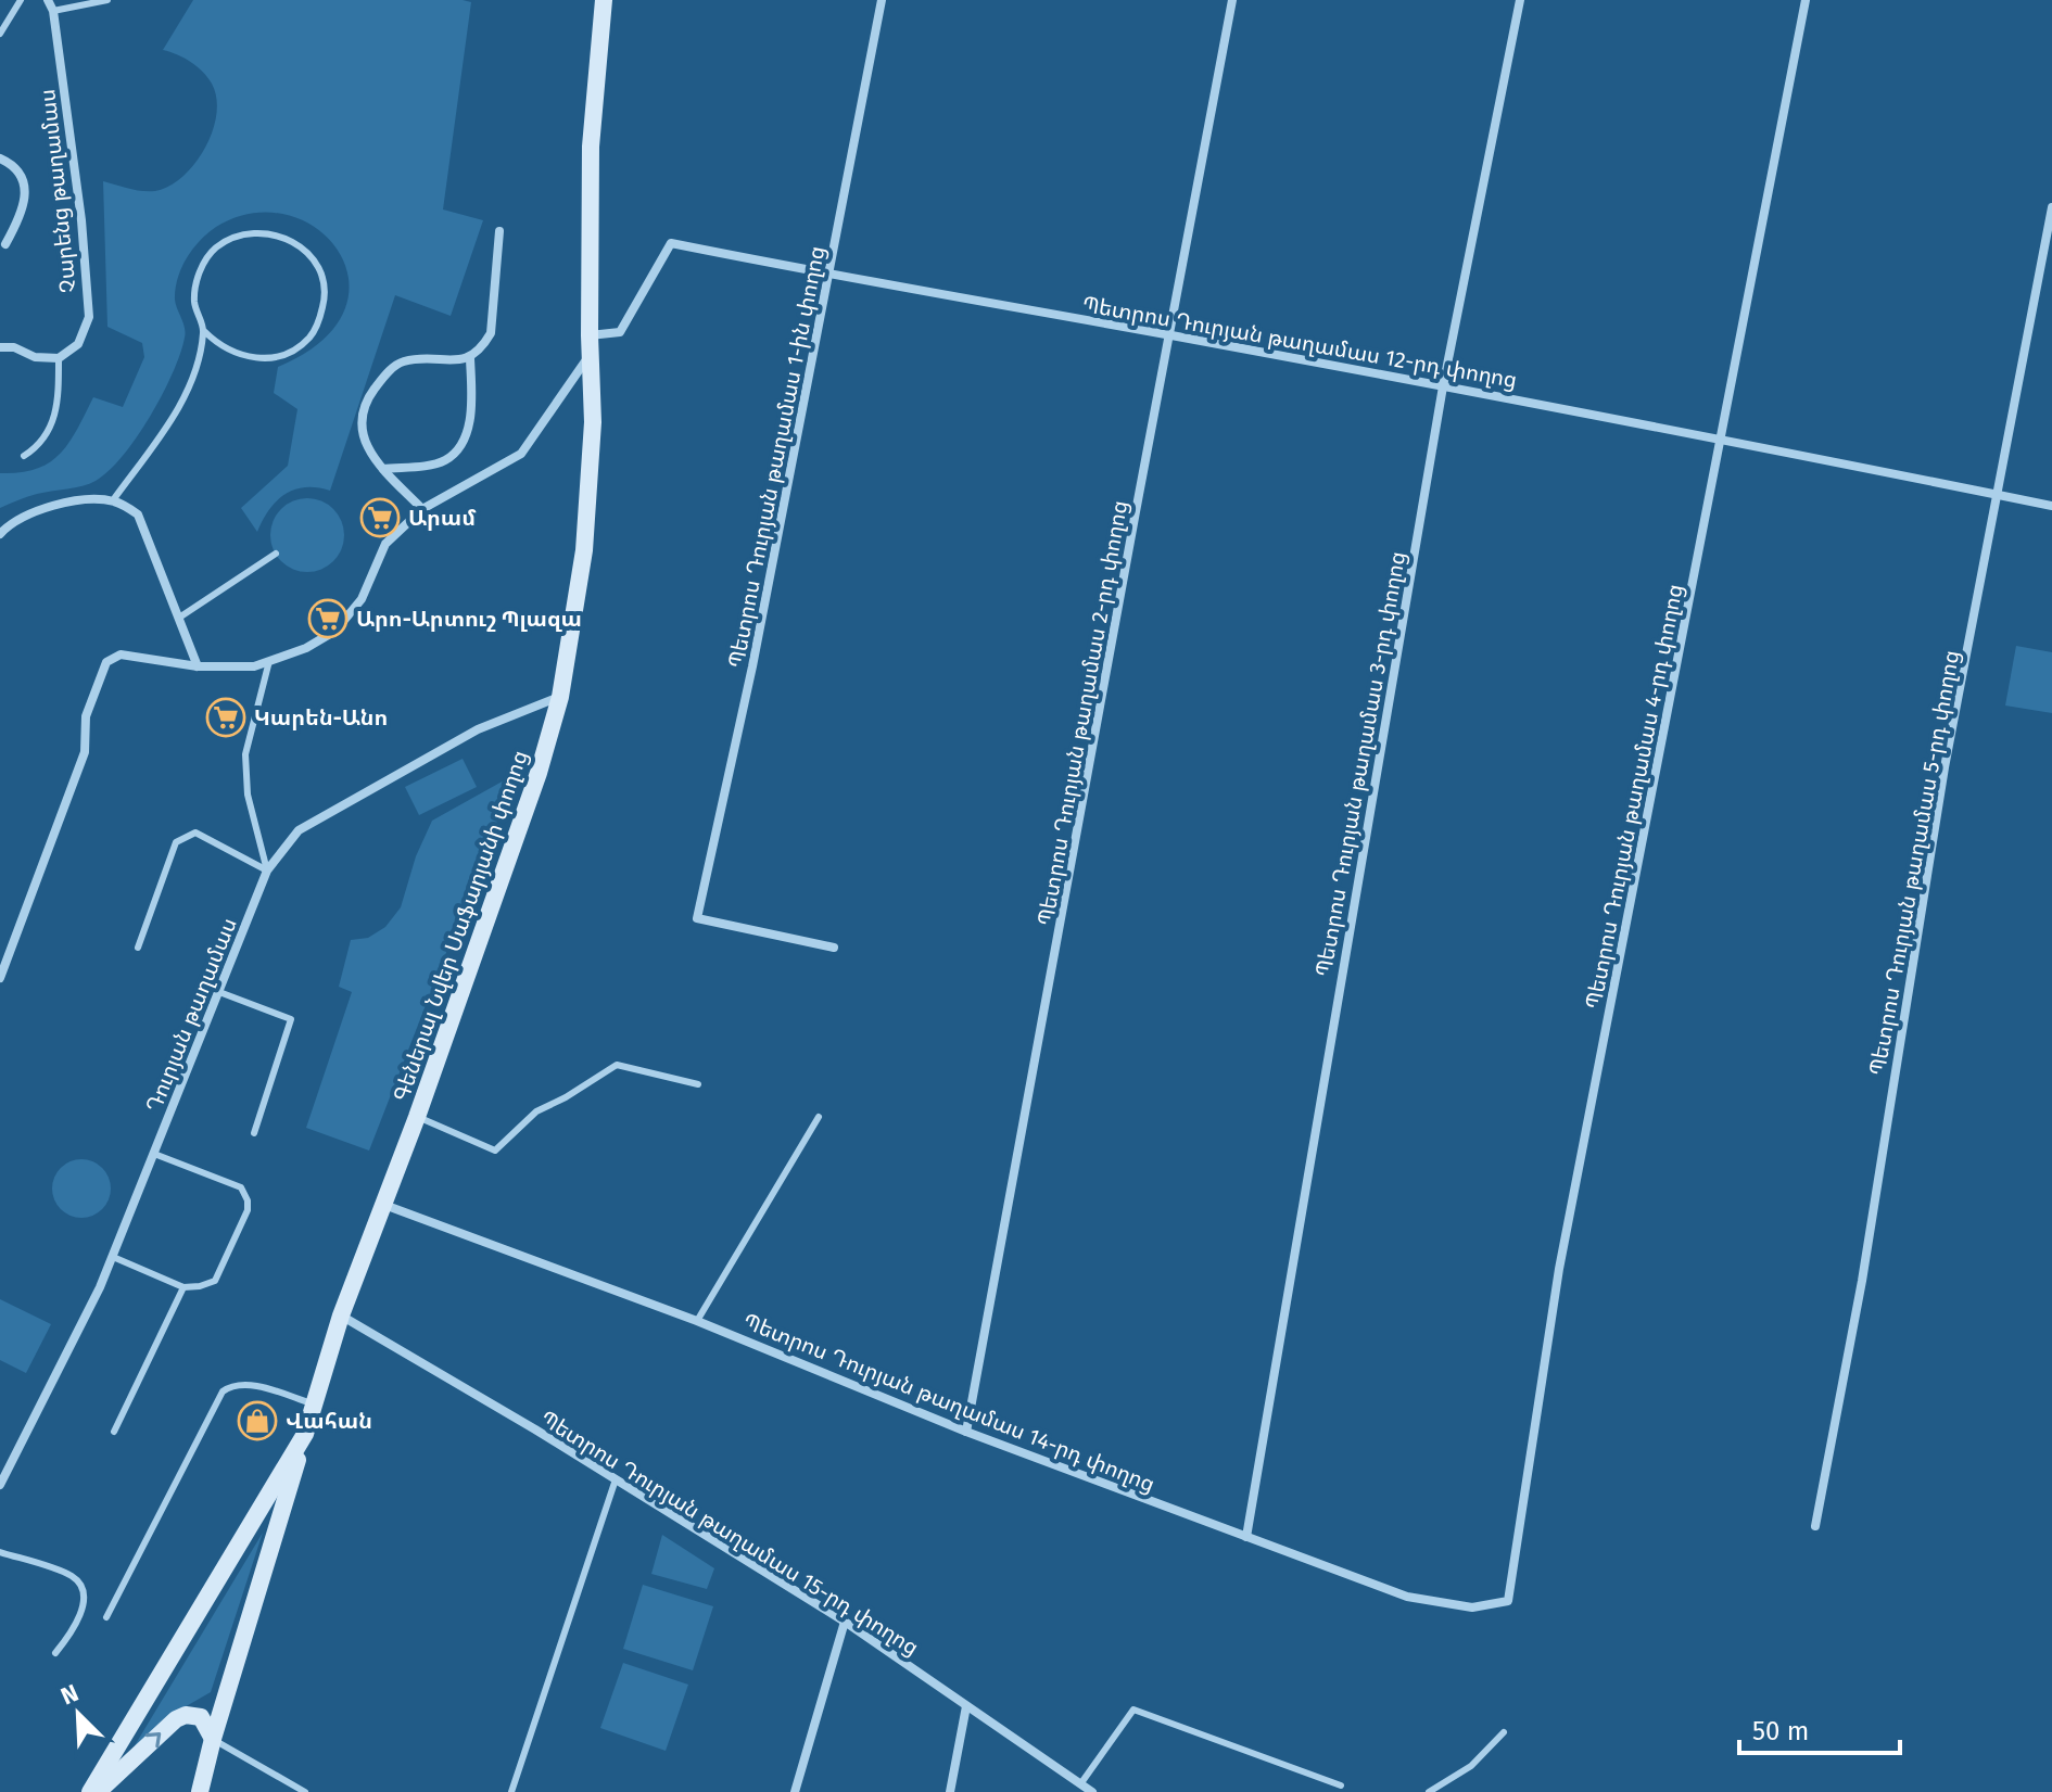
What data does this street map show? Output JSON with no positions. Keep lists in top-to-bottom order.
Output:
{
  "streets": {
    "main road": ["Գեներալ Նվեր Սաֆարյանի փողոց"],
    "street": [
      "Չարենց թաղամաս",
      "Պետրոս Դուրյան թաղամաս 12-րդ փողոց",
      "Պետրոս Դուրյան թաղամաս 1-ին փողոց",
      "Պետրոս Դուրյան թաղամաս 2-րդ փողոց",
      "Պետրոս Դուրյան թաղամաս 3-րդ փողոց",
      "Պետրոս Դուրյան թաղամաս 4-րդ փողոց",
      "Պետրոս Դուրյան թաղամաս 5-րդ փողոց",
      "Դուրյան թաղամաս",
      "Պետրոս Դուրյան թաղամաս 14-րդ փողոց",
      "Պետրոս Դուրյան թաղամաս 15-րդ փողոց"
    ]
  },
  "crossings": [
    ["Պետրոս Դուրյան թաղամաս 12-րդ փողոց", "Պետրոս Դուրյան թաղամաս 1-ին փողոց"],
    ["Պետրոս Դուրյան թաղամաս 12-րդ փողոց", "Պետրոս Դուրյան թաղամաս 2-րդ փողոց"],
    ["Պետրոս Դուրյան թաղամաս 12-րդ փողոց", "Պետրոս Դուրյան թաղամաս 3-րդ փողոց"],
    ["Պետրոս Դուրյան թաղամաս 12-րդ փողոց", "Պետրոս Դուրյան թաղամաս 4-րդ փողոց"],
    ["Պետրոս Դուրյան թաղամաս 12-րդ փողոց", "Պետրոս Դուրյան թաղամաս 5-րդ փողոց"],
    ["Պետրոս Դուրյան թաղամաս 12-րդ փողոց", "Գեներալ Նվեր Սաֆարյանի փողոց"],
    ["Պետրոս Դուրյան թաղամաս 2-րդ փողոց", "Պետրոս Դուրյան թաղամաս 14-րդ փողոց"],
    ["Պետրոս Դուրյան թաղամաս 3-րդ փողոց", "Պետրոս Դուրյան թաղամաս 14-րդ փողոց"],
    ["Պետրոս Դուրյան թաղամաս 4-րդ փողոց", "Պետրոս Դուրյան թաղամաս 14-րդ փողոց"],
    ["Գեներալ Նվեր Սաֆարյանի փողոց", "Դուրյան թաղամաս"],
    ["Գեներալ Նվեր Սաֆարյանի փողոց", "Պետրոս Դուրյան թաղամաս 14-րդ փողոց"],
    ["Գեներալ Նվեր Սաֆարյանի փողոց", "Պետրոս Դուրյան թաղամաս 15-րդ փողոց"]
  ],
  "places": {
    "supermarket": ["Արամ", "Արո-Արտուշ Պլազա", "Կարեն-Անո"],
    "shop": ["Վահան"]
  },
  "scale_bar": "50 m",
  "north": "top left"
}
